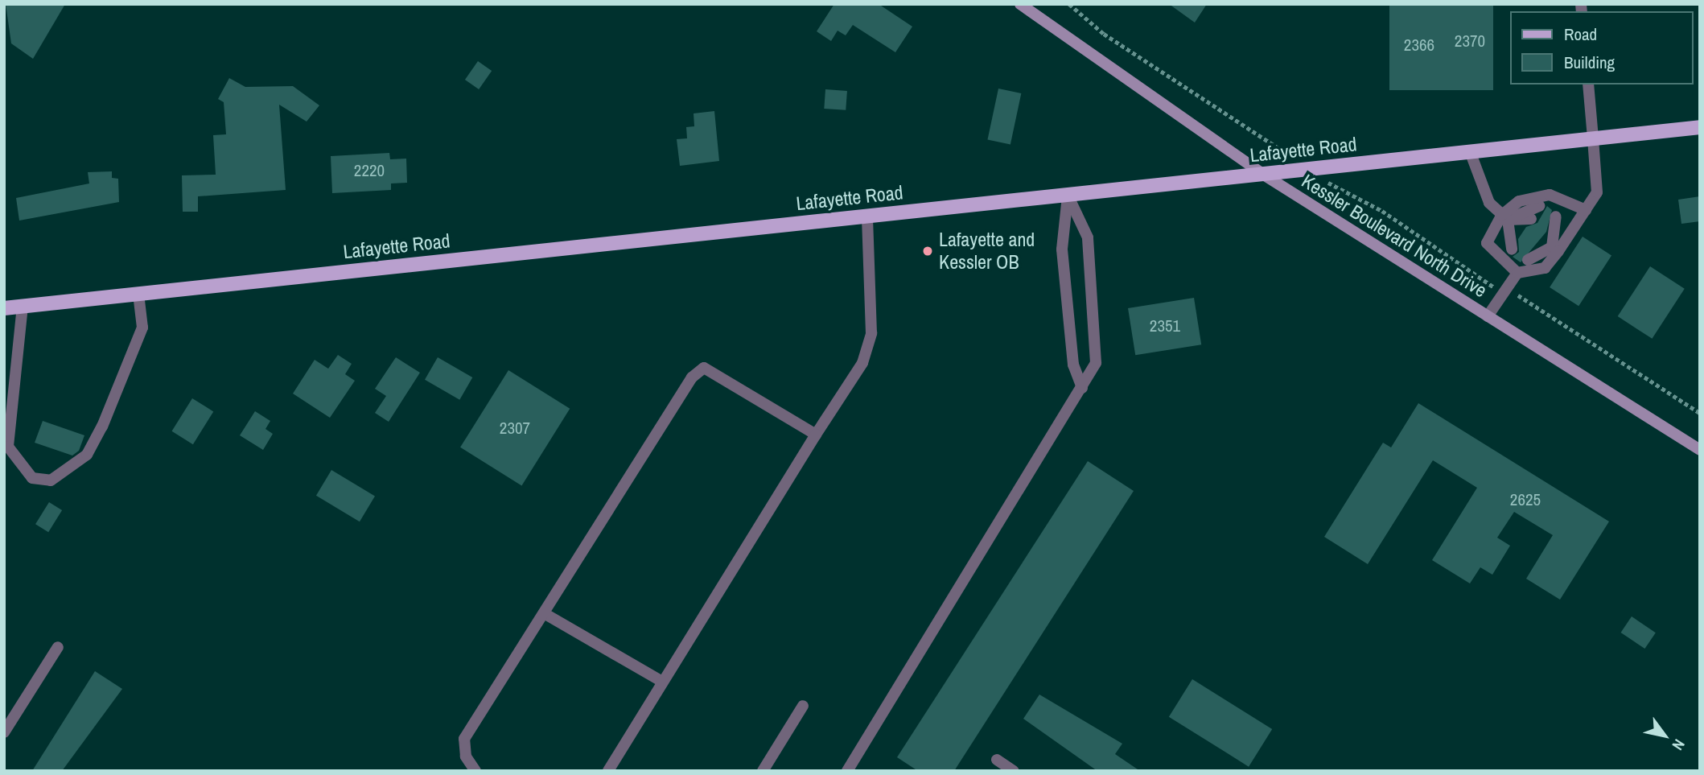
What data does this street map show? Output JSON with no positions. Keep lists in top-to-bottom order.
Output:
{
  "streets": {
    "main road": ["Lafayette Road", "Kessler Boulevard North Drive"]
  },
  "crossings": [
    ["Lafayette Road", "Kessler Boulevard North Drive"]
  ],
  "places": ["Lafayette and Kessler OB"],
  "house_numbers": [
    "2370",
    "2366",
    "2220",
    "2351",
    "2307",
    "2625"
  ],
  "legend": ["Road", "Building"],
  "north": "bottom right"
}
